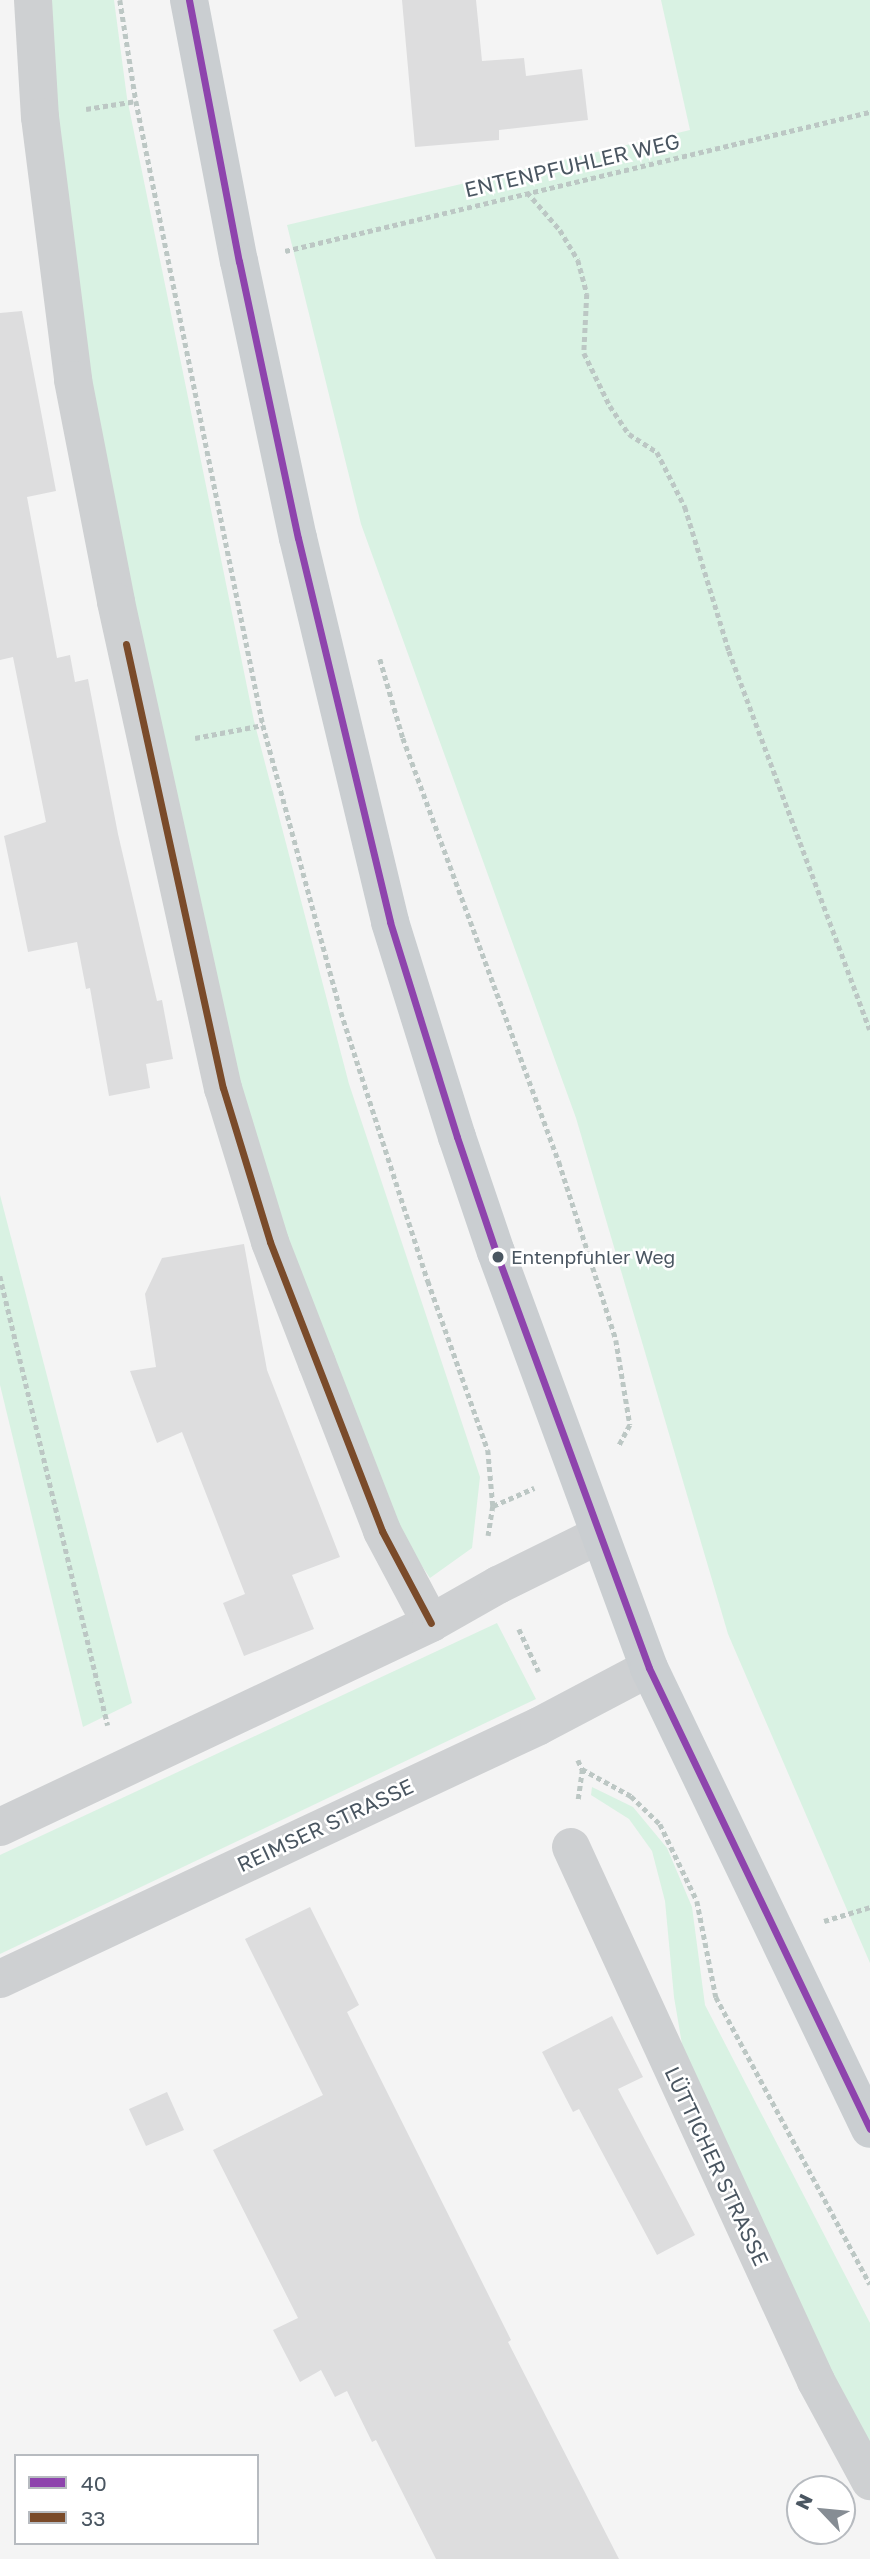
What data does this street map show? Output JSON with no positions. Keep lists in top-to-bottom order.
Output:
{
  "streets": {
    "street": ["REIMSER STRASSE", "LÜTTICHER STRASSE"],
    "path": ["ENTENPFUHLER WEG"]
  },
  "places": ["Entenpfuhler Weg"],
  "lines": ["transit line 40", "transit line 33"],
  "legend": ["40", "33"],
  "north": "top left"
}
